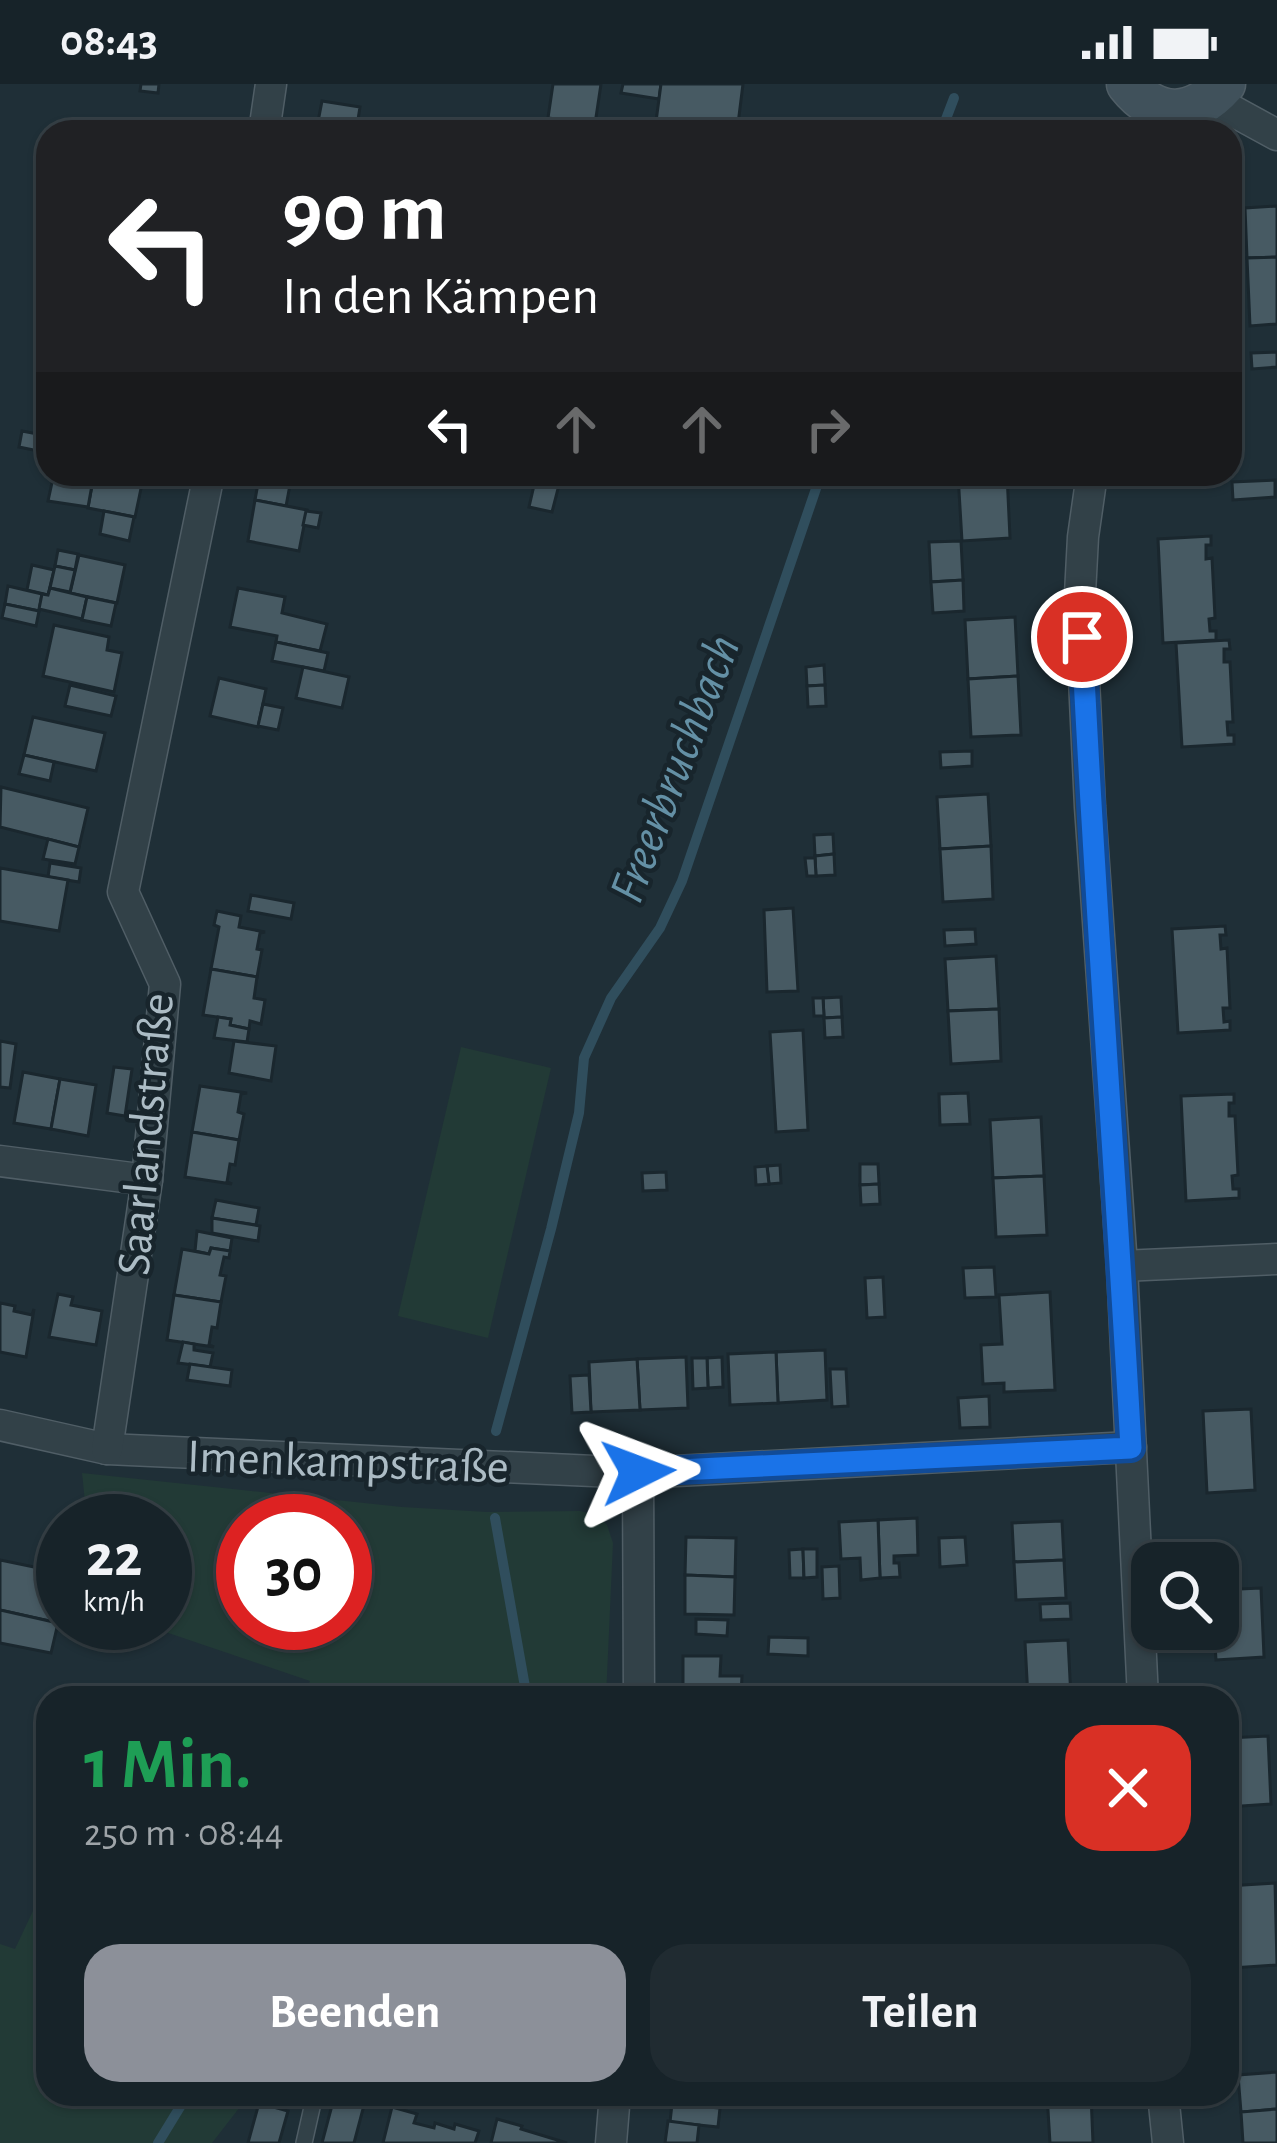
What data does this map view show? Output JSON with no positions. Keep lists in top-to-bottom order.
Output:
{
  "streets": {
    "street": ["Saarlandstraße", "Imenkampstraße"]
  },
  "crossings": [
    ["Saarlandstraße", "Imenkampstraße"]
  ],
  "water": ["Freerbruchbach"],
  "page": {
    "status": "08:43",
    "turn": ["90 m", "In den Kämpen"],
    "speed": "22 km/h",
    "limit": "30",
    "heading": ["1 Min.", "250 m · 08:44"],
    "buttons": ["Beenden", "Teilen"]
  }
}
